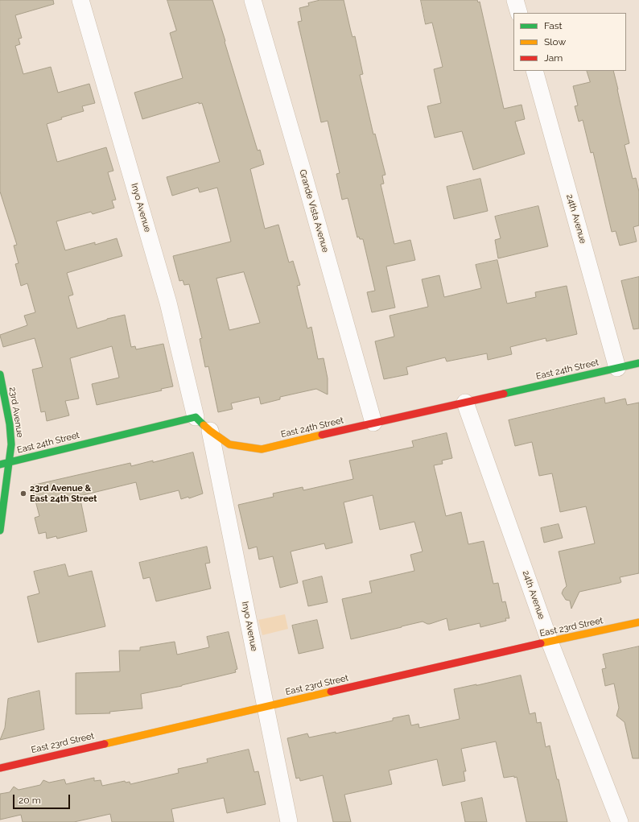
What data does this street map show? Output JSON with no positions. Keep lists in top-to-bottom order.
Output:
{
  "streets": {
    "street": [
      "Inyo Avenue",
      "Grande Vista Avenue",
      "24th Avenue",
      "East 24th Street",
      "23rd Avenue",
      "East 23rd Street"
    ]
  },
  "crossings": [
    ["Inyo Avenue", "East 24th Street"],
    ["Inyo Avenue", "East 23rd Street"],
    ["Grande Vista Avenue", "East 24th Street"],
    ["24th Avenue", "East 24th Street"],
    ["24th Avenue", "East 23rd Street"],
    ["East 24th Street", "23rd Avenue"]
  ],
  "places": ["23rd Avenue & East 24th Street"],
  "legend": ["Fast", "Slow", "Jam"],
  "scale_bar": "20 m"
}
